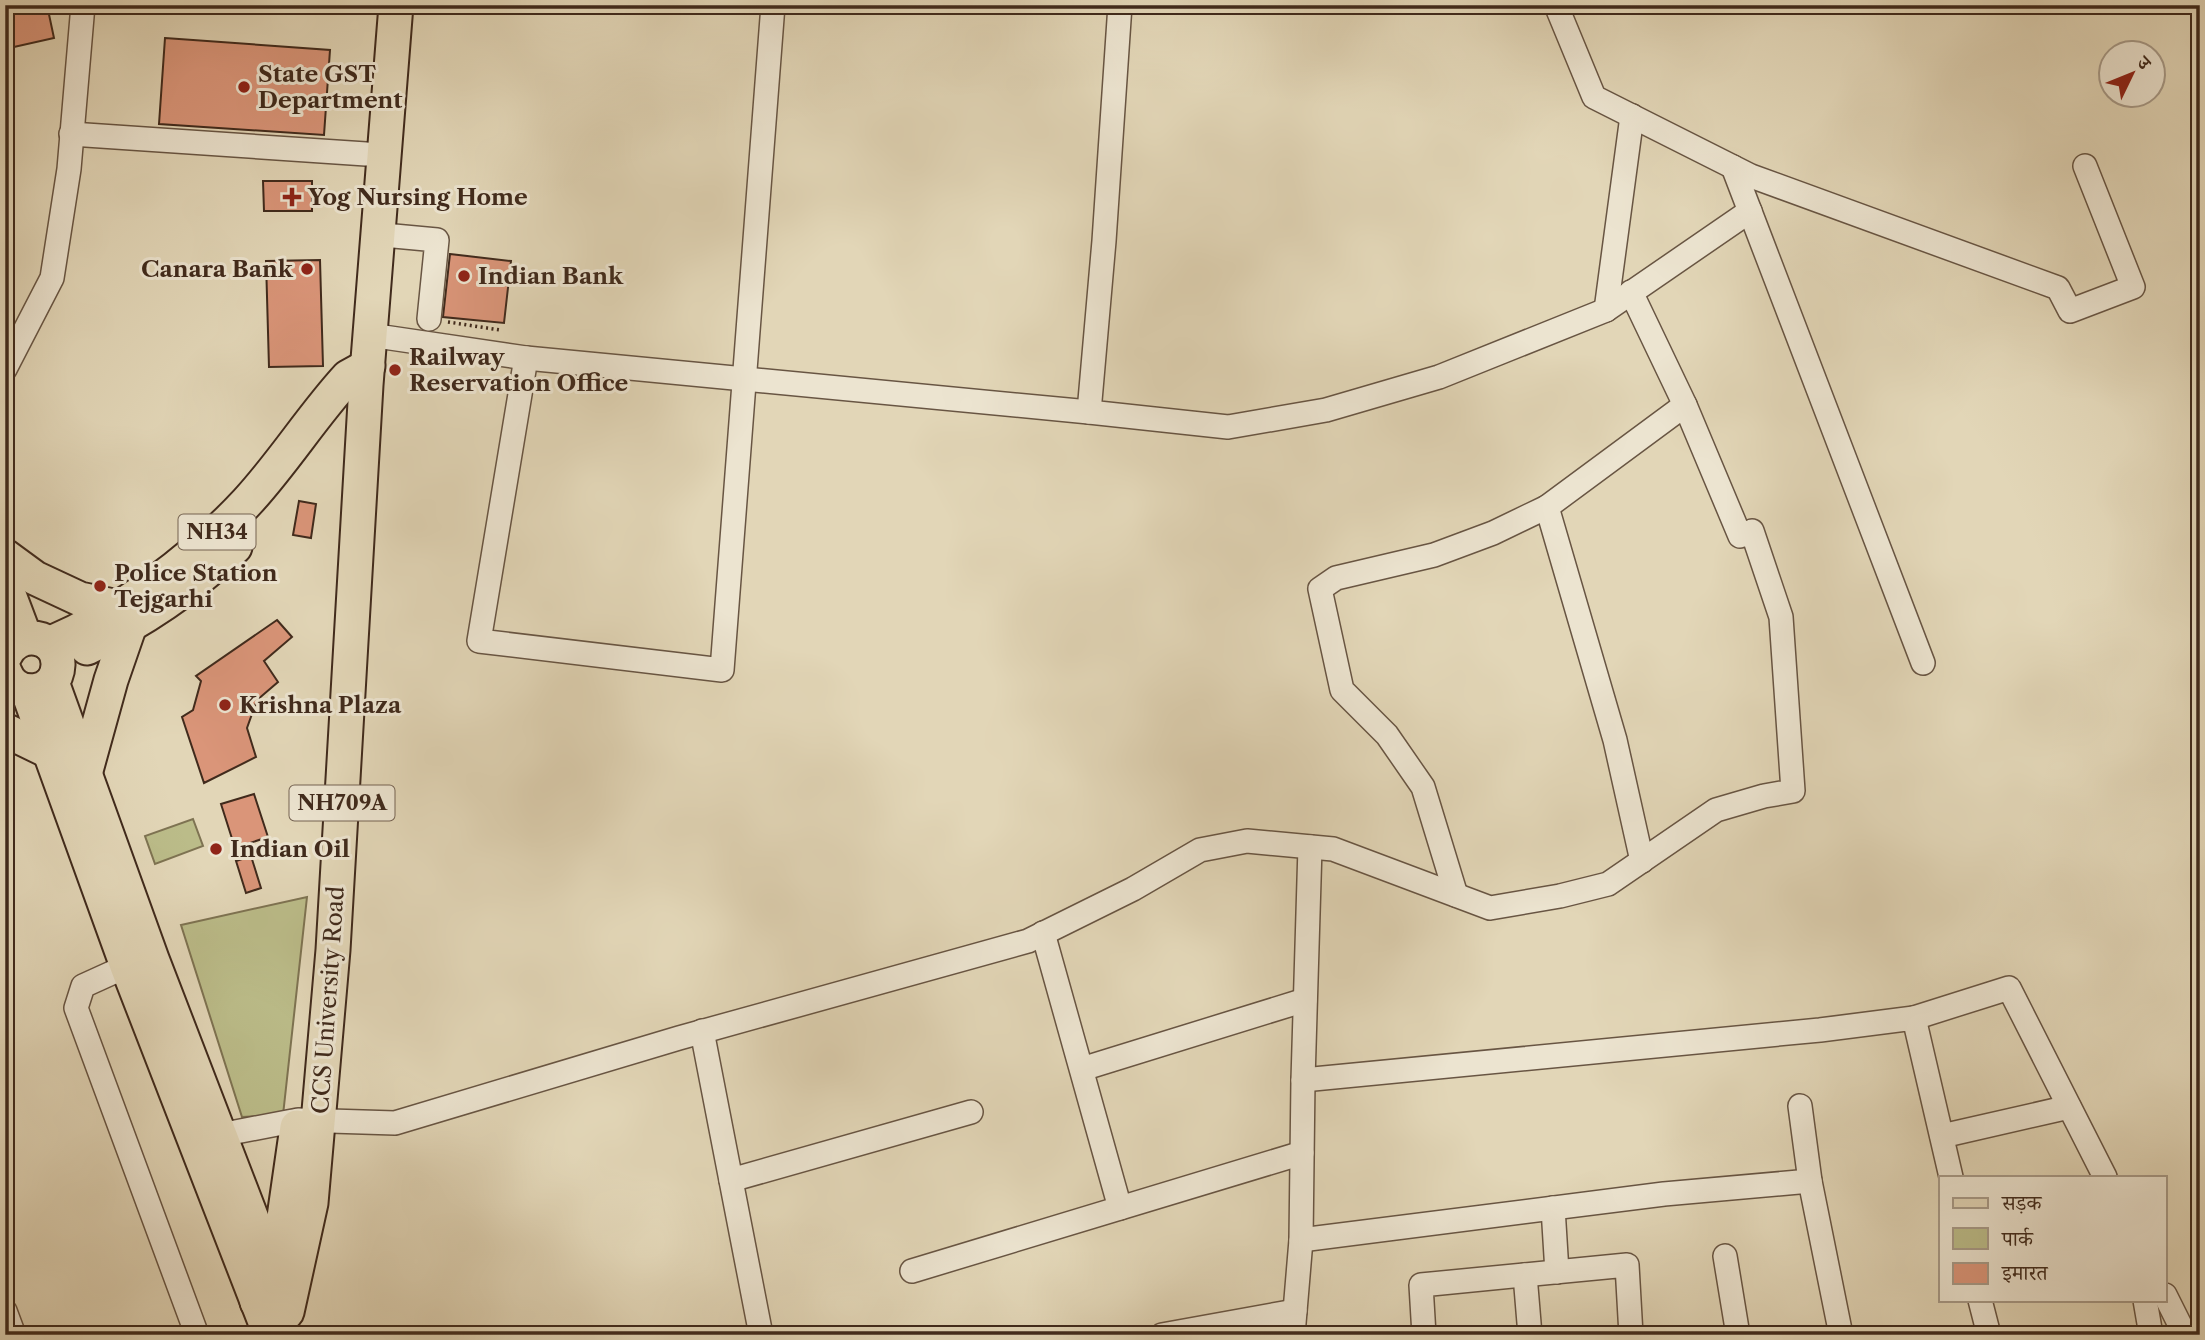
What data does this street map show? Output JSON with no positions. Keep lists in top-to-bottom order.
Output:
{
  "streets": {
    "highway": ["NH34", "NH709A", "CCS University Road"]
  },
  "crossings": [
    ["NH34", "CCS University Road"]
  ],
  "places": {
    "other": [
      "State GST Department",
      "Canara Bank",
      "Indian Bank",
      "Railway Reservation Office",
      "Police Station Tejgarhi",
      "Krishna Plaza",
      "Indian Oil"
    ],
    "health": ["Yog Nursing Home"]
  },
  "legend": ["सड़क", "पार्क", "इमारत"],
  "north": "top right"
}
